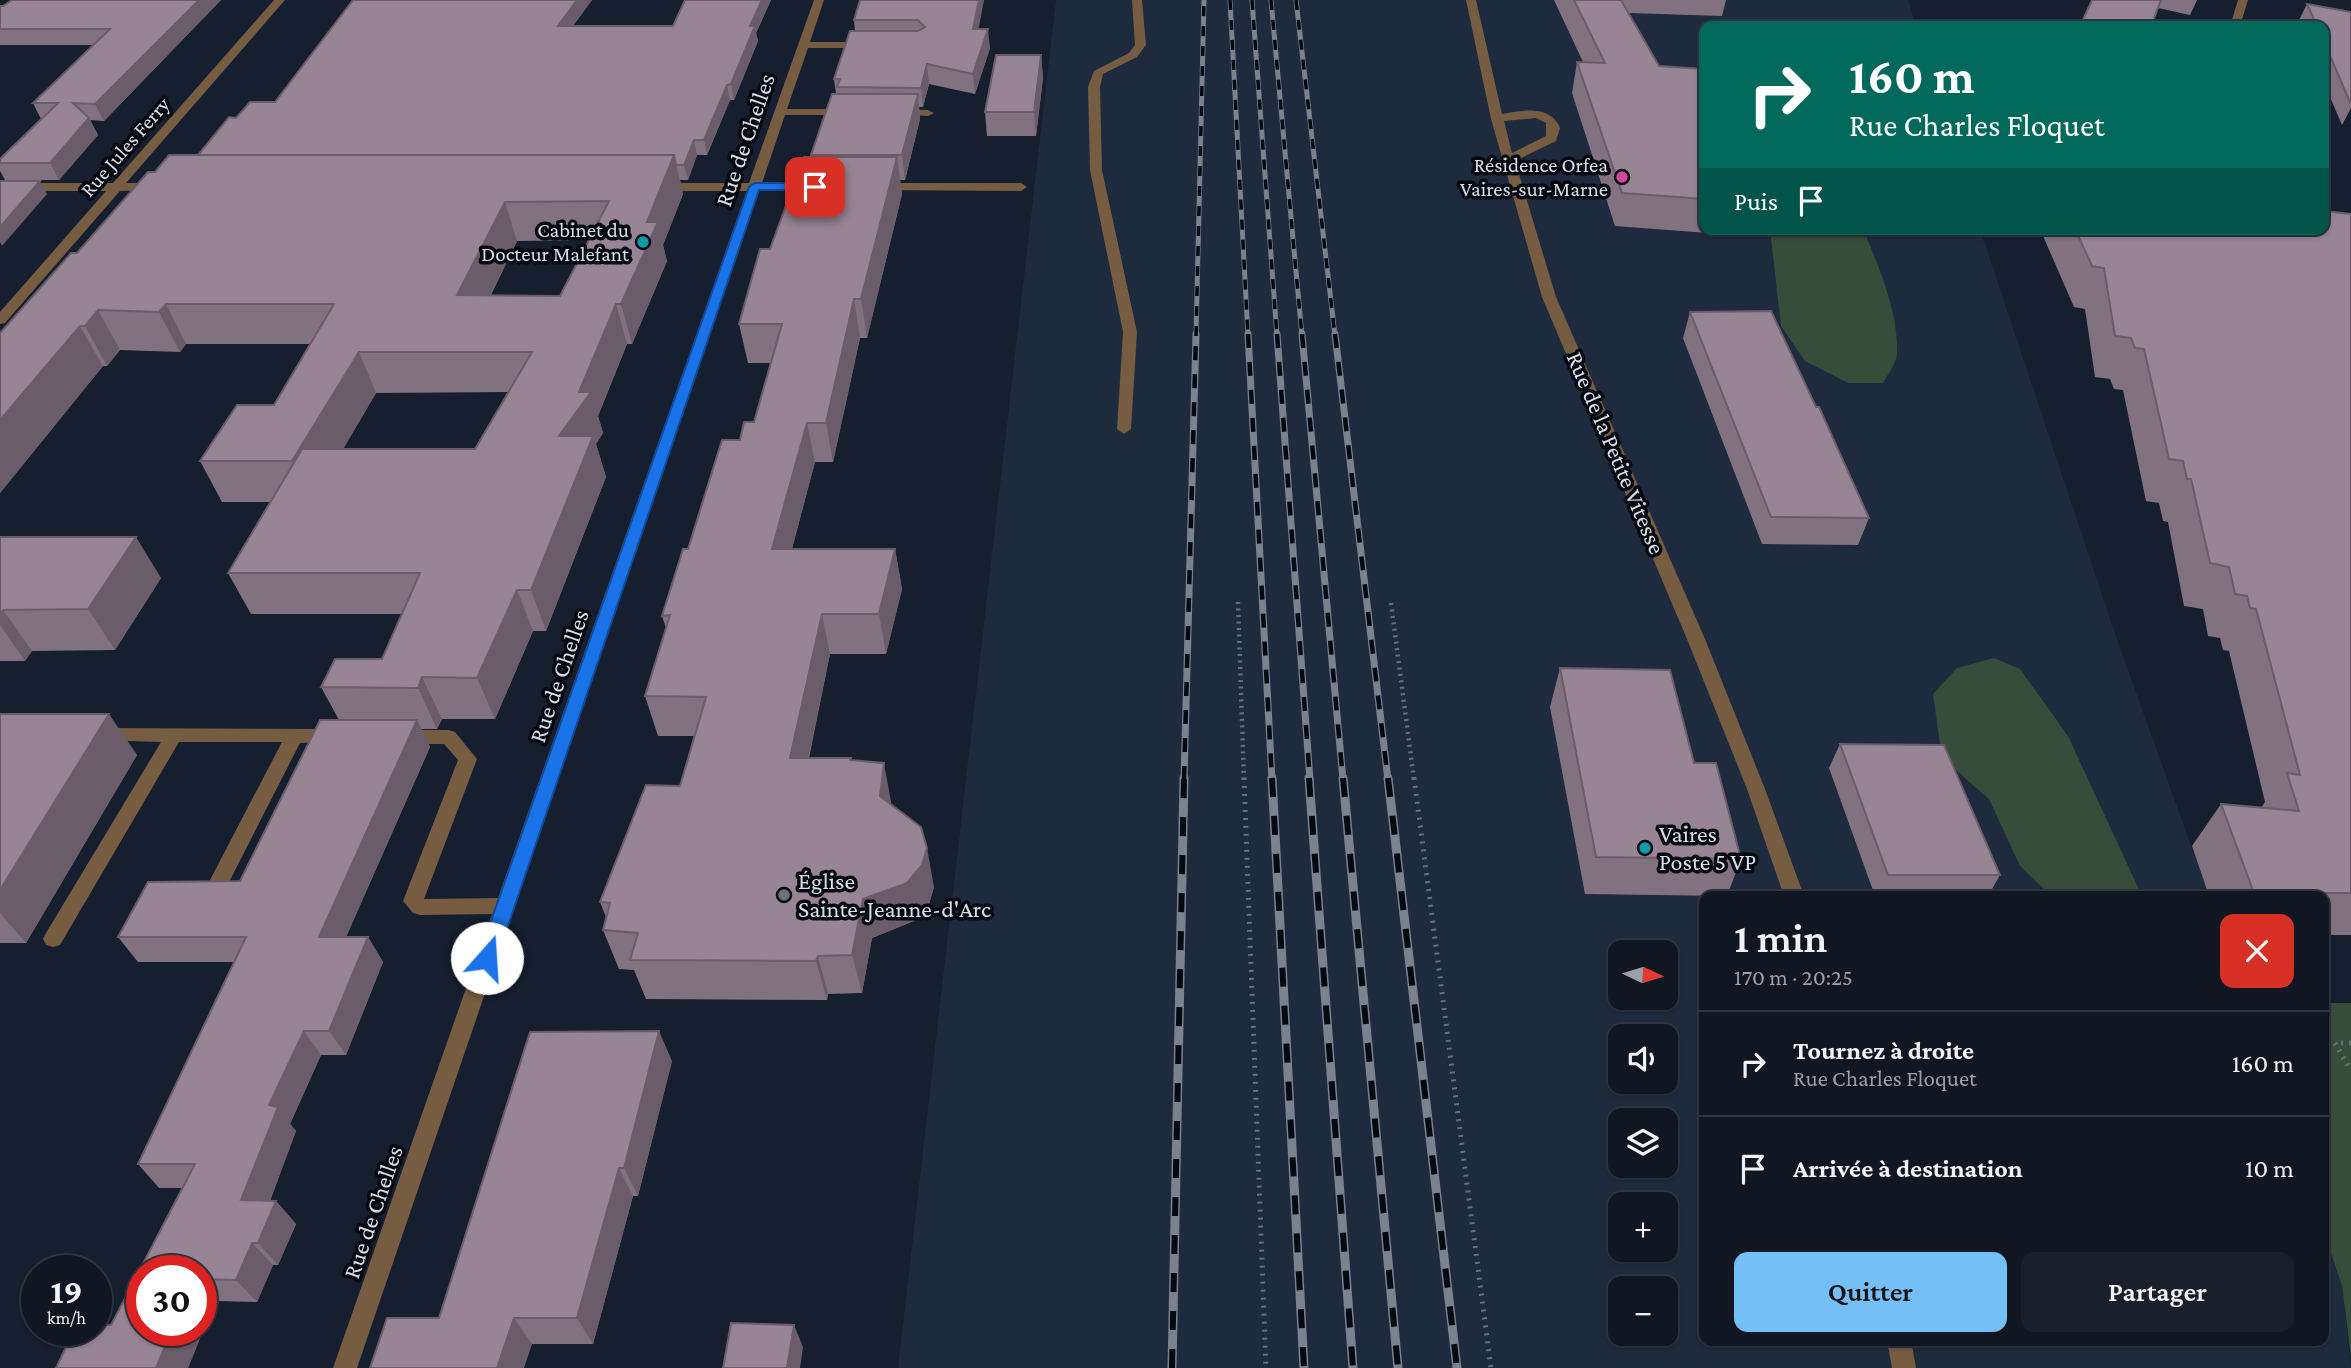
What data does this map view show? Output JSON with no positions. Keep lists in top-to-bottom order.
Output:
{
  "streets": {
    "street": ["Rue de Chelles", "Rue Jules Ferry", "Rue de la Petite Vitesse"]
  },
  "places": [
    "Résidence Orfea Vaires-sur-Marne",
    "Cabinet du Docteur Malefant",
    "Vaires Poste 5 VP",
    "Église Sainte-Jeanne-d'Arc"
  ],
  "north": "right",
  "page": {
    "turn": ["160 m", "Rue Charles Floquet"],
    "then": "Puis",
    "heading": ["1 min", "170 m · 20:25"],
    "map_buttons": ["+", "−"],
    "list": [
      {
        "name": "Tournez à droite",
        "note": "Rue Charles Floquet",
        "value": "160 m"
      },
      {
        "name": "Arrivée à destination",
        "value": "10 m"
      }
    ],
    "buttons": ["Quitter", "Partager"],
    "speed": "19 km/h",
    "limit": "30"
  }
}
